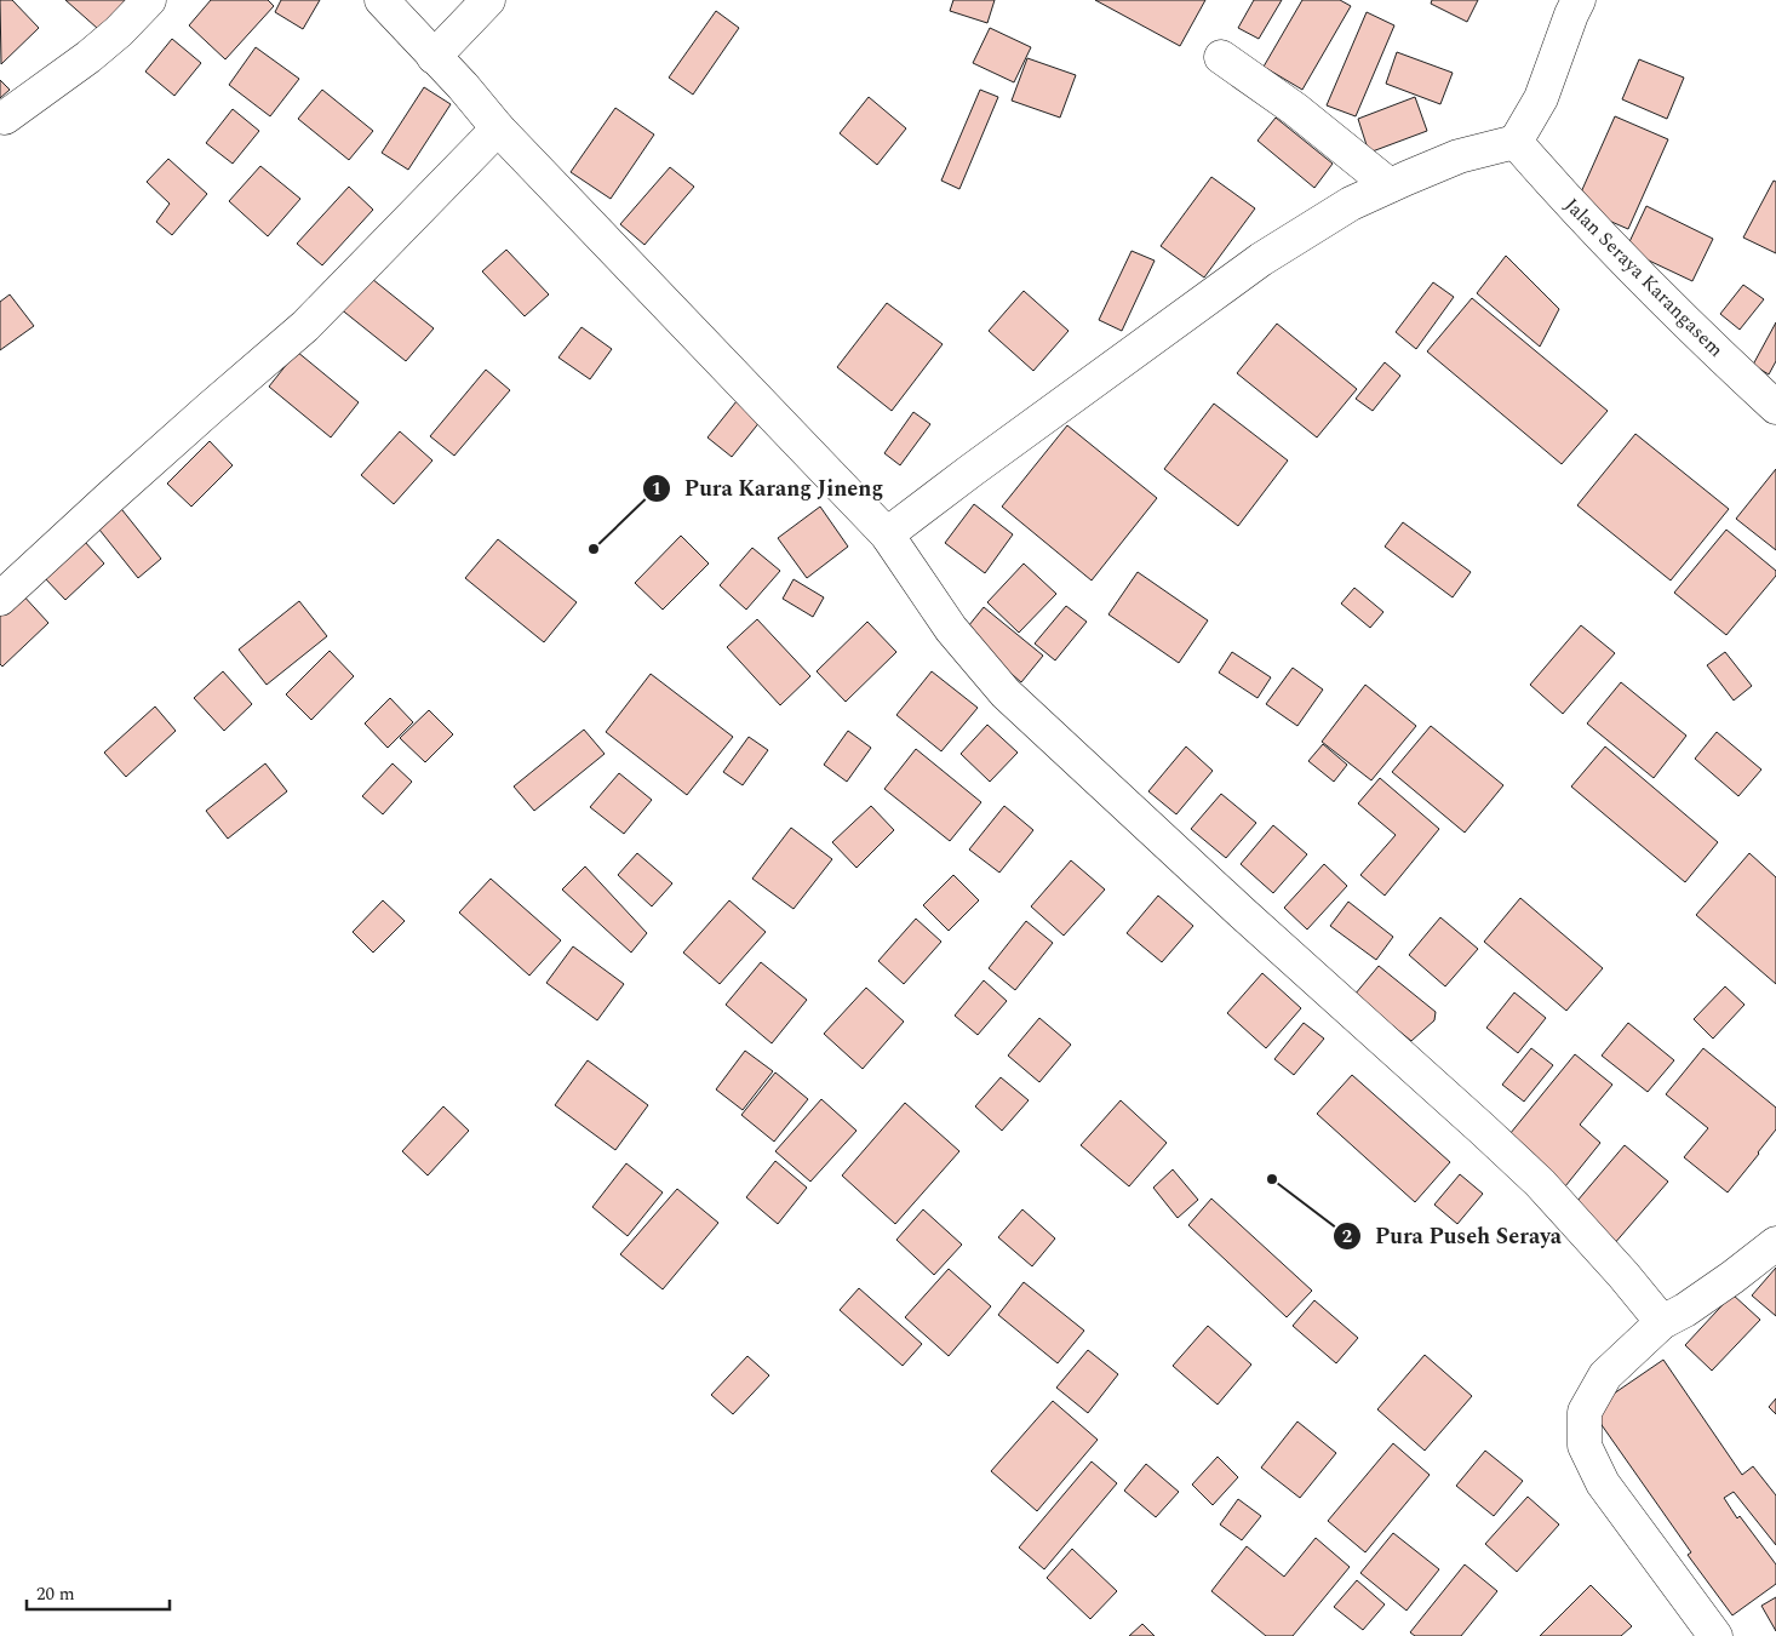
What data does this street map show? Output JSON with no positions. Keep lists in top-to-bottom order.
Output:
{
  "streets": {
    "street": ["Jalan Seraya Karangasem"]
  },
  "places": ["Pura Karang Jineng", "Pura Puseh Seraya"],
  "scale_bar": "20 m"
}
